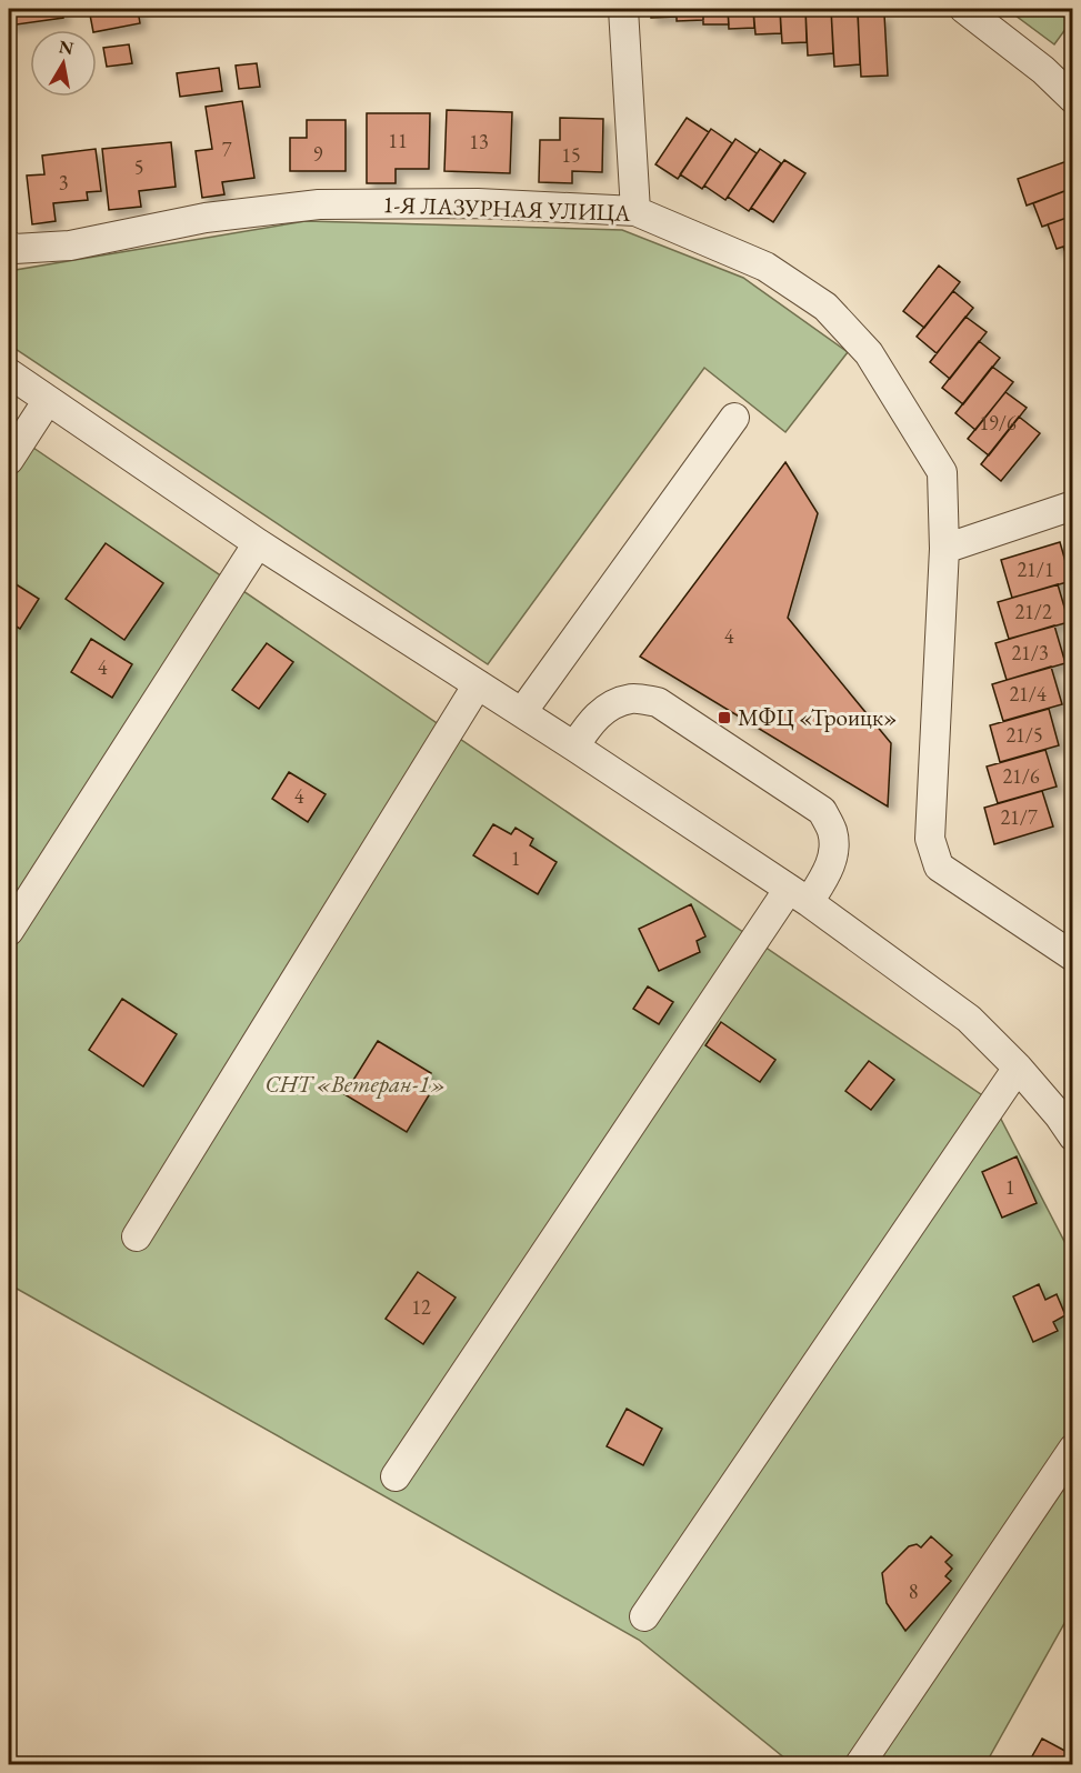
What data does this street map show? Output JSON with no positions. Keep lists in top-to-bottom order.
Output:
{
  "streets": {
    "street": ["1-Я ЛАЗУРНАЯ УЛИЦА"]
  },
  "parks": ["СНТ «Ветеран-1»"],
  "places": {
    "transit": ["МФЦ «Троицк»"]
  },
  "house_numbers": [
    "11",
    "13",
    "7",
    "9",
    "15",
    "5",
    "3",
    "19/6",
    "21/1",
    "21/2",
    "4",
    "21/3",
    "4",
    "21/4",
    "21/5",
    "21/6",
    "4",
    "21/7",
    "1",
    "1",
    "12",
    "8"
  ],
  "north": "top"
}
